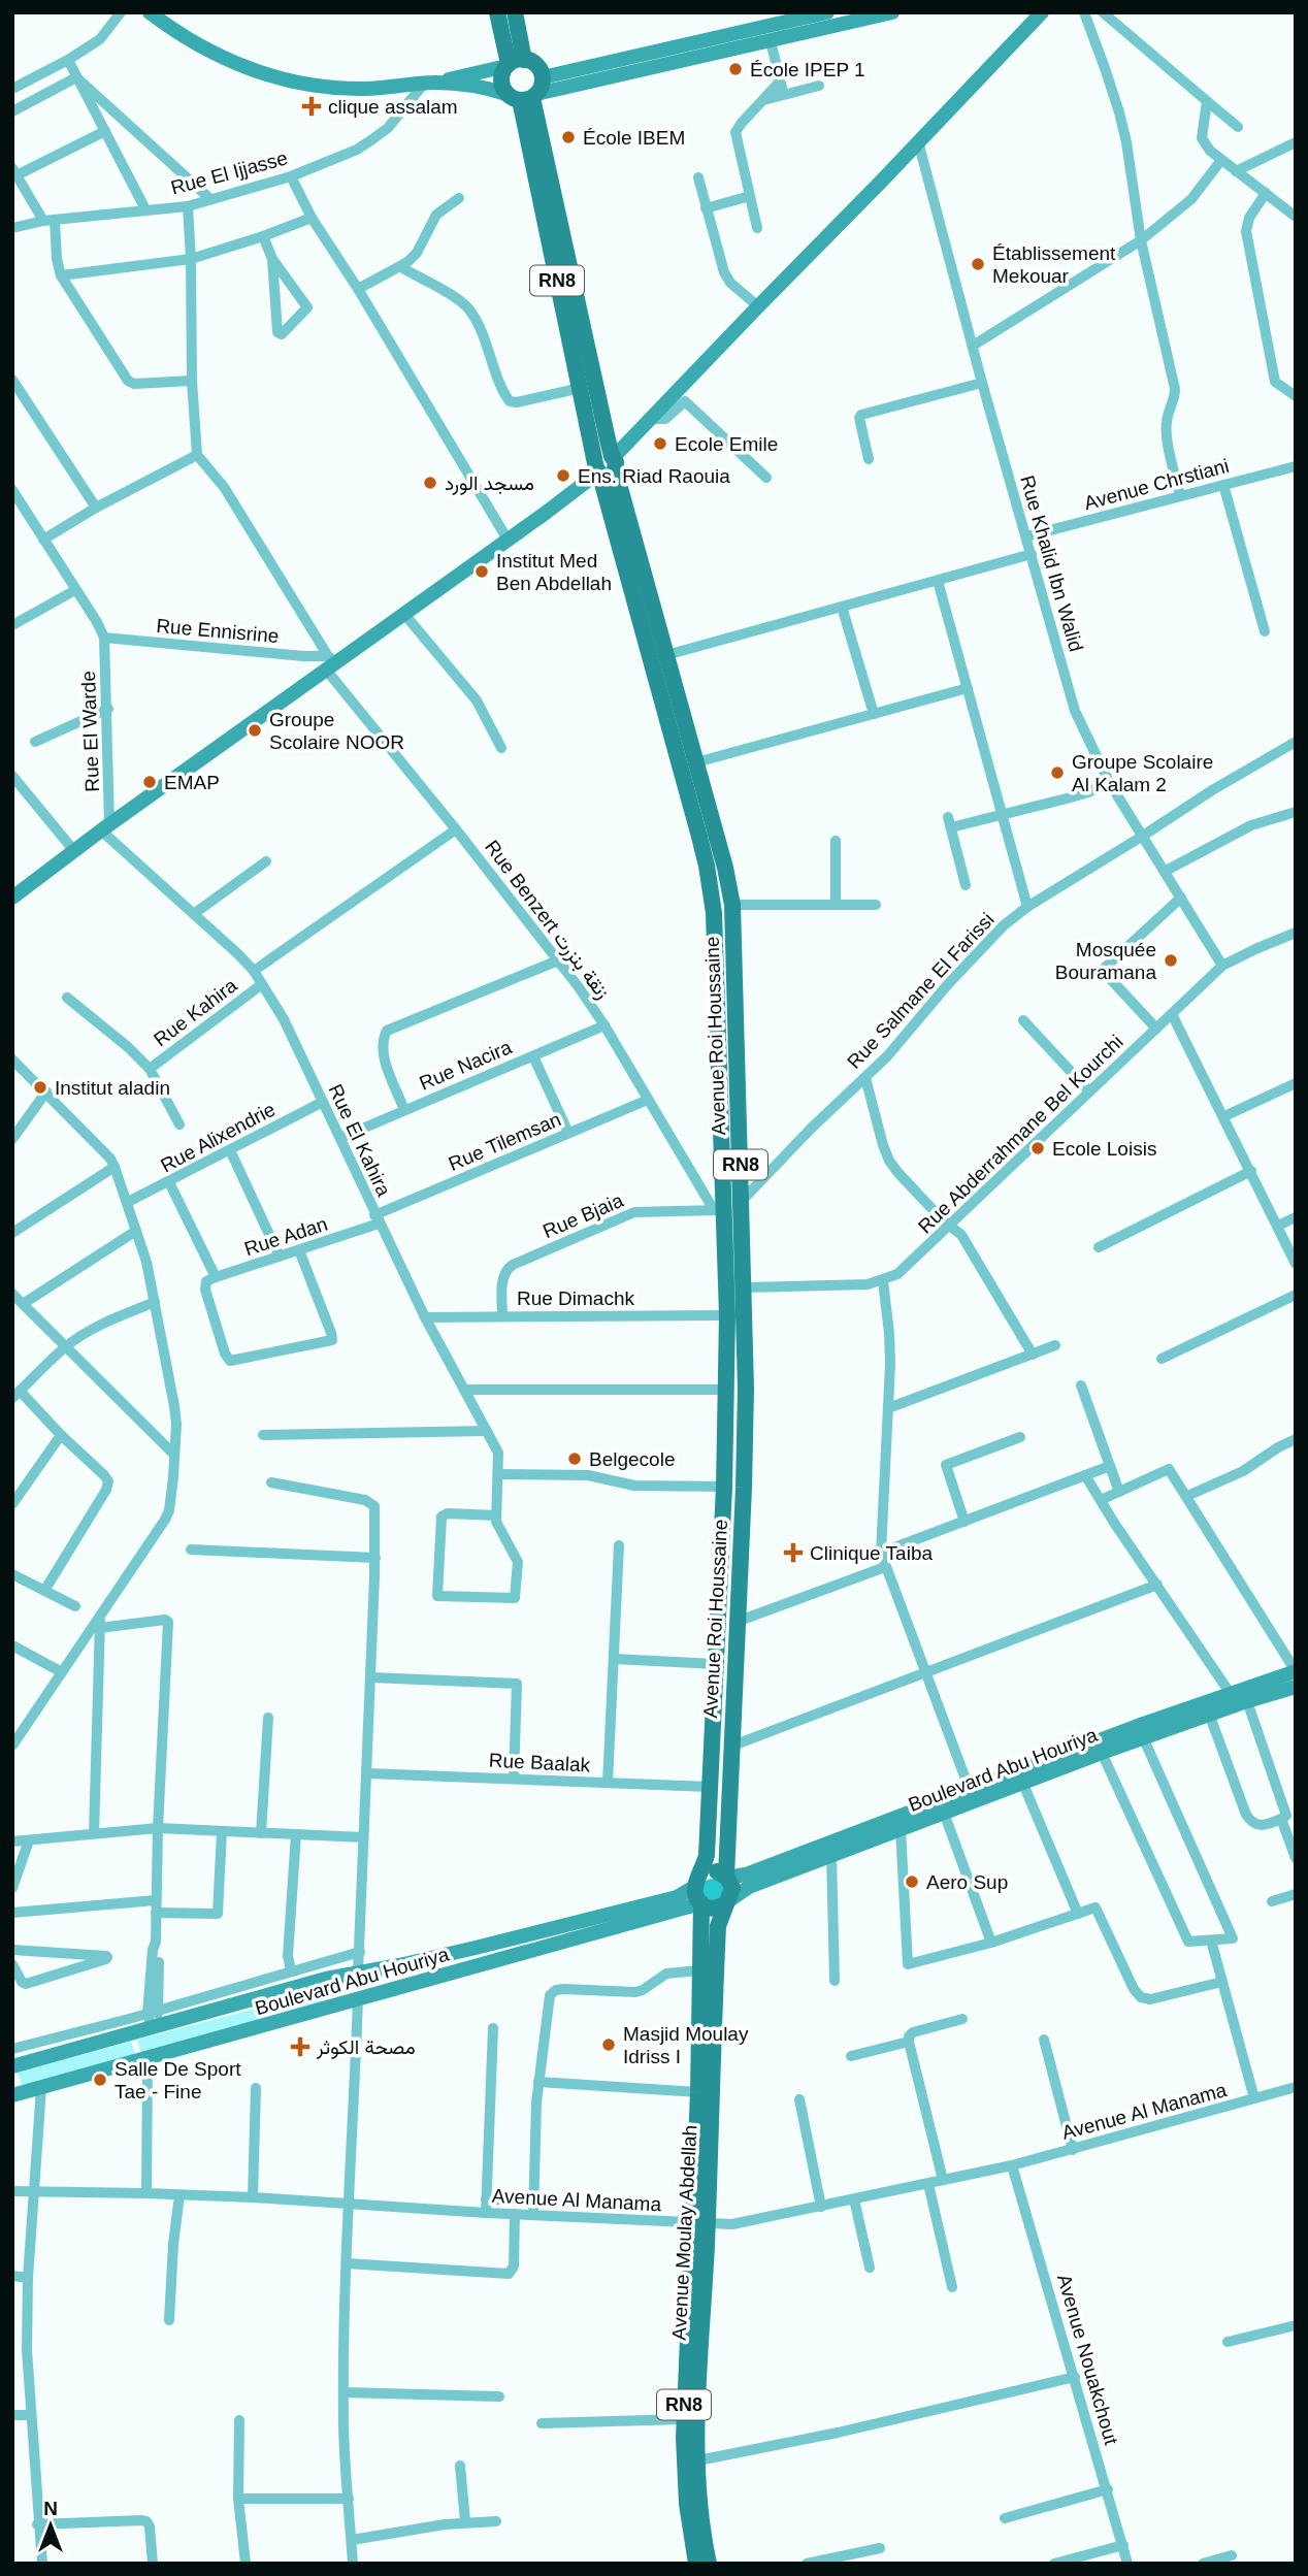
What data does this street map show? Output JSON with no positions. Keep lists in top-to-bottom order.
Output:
{
  "streets": {
    "main road": [
      "RN8",
      "Avenue Roi Houssaine",
      "Boulevard Abu Houriya",
      "Avenue Moulay Abdellah"
    ],
    "street": [
      "Rue El Ijjasse",
      "Avenue Chrstiani",
      "Rue Khalid Ibn Walid",
      "Rue Ennisrine",
      "Rue El Warde",
      "Rue Benzert زنقة بنزرت",
      "Rue Salmane El Farissi",
      "Rue Kahira",
      "Rue Nacira",
      "Rue Abderrahmane Bel Kourchi",
      "Rue Alixendrie",
      "Rue El Kahira",
      "Rue Tilemsan",
      "Rue Bjaia",
      "Rue Adan",
      "Rue Dimachk",
      "Rue Baalak",
      "Avenue Al Manama",
      "Avenue Nouakchout"
    ]
  },
  "crossings": [
    ["RN8", "Avenue Roi Houssaine"],
    ["RN8", "Boulevard Abu Houriya"],
    ["RN8", "Avenue Moulay Abdellah"],
    ["Avenue Chrstiani", "Rue Khalid Ibn Walid"],
    ["Rue Khalid Ibn Walid", "Rue Salmane El Farissi"],
    ["Rue Khalid Ibn Walid", "Rue Abderrahmane Bel Kourchi"],
    ["Rue Ennisrine", "Rue El Warde"],
    ["Rue Ennisrine", "Rue Benzert زنقة بنزرت"],
    ["Rue El Warde", "Rue El Kahira"],
    ["Rue Benzert زنقة بنزرت", "Avenue Roi Houssaine"],
    ["Rue Benzert زنقة بنزرت", "Rue Nacira"],
    ["Rue Benzert زنقة بنزرت", "Rue Tilemsan"],
    ["Rue Benzert زنقة بنزرت", "Rue Bjaia"],
    ["Rue Salmane El Farissi", "Avenue Roi Houssaine"],
    ["Rue Kahira", "Rue El Kahira"],
    ["Avenue Roi Houssaine", "Rue Abderrahmane Bel Kourchi"],
    ["Avenue Roi Houssaine", "Rue Bjaia"],
    ["Avenue Roi Houssaine", "Rue Dimachk"],
    ["Avenue Roi Houssaine", "Rue Baalak"],
    ["Avenue Roi Houssaine", "Boulevard Abu Houriya"],
    ["Avenue Roi Houssaine", "Avenue Moulay Abdellah"],
    ["Rue Nacira", "Rue El Kahira"],
    ["Rue Alixendrie", "Rue El Kahira"],
    ["Rue El Kahira", "Rue Tilemsan"],
    ["Rue El Kahira", "Rue Adan"],
    ["Rue El Kahira", "Rue Dimachk"],
    ["Rue Tilemsan", "Rue Adan"],
    ["Rue Bjaia", "Rue Dimachk"],
    ["Boulevard Abu Houriya", "Avenue Moulay Abdellah"],
    ["Avenue Al Manama", "Avenue Moulay Abdellah"],
    ["Avenue Al Manama", "Avenue Nouakchout"]
  ],
  "places": {
    "other": [
      "École IPEP 1",
      "École IBEM",
      "Établissement Mekouar",
      "Ecole Emile",
      "Ens. Riad Raouia",
      "مسجد الورد",
      "Institut Med Ben Abdellah",
      "Groupe Scolaire NOOR",
      "Groupe Scolaire Al Kalam 2",
      "EMAP",
      "Mosquée Bouramana",
      "Institut aladin",
      "Ecole Loisis",
      "Belgecole",
      "Aero Sup",
      "Masjid Moulay Idriss I",
      "Salle De Sport Tae - Fine"
    ],
    "health": ["clique assalam", "Clinique Taiba", "مصحة الكوثر"]
  },
  "north": "top"
}
